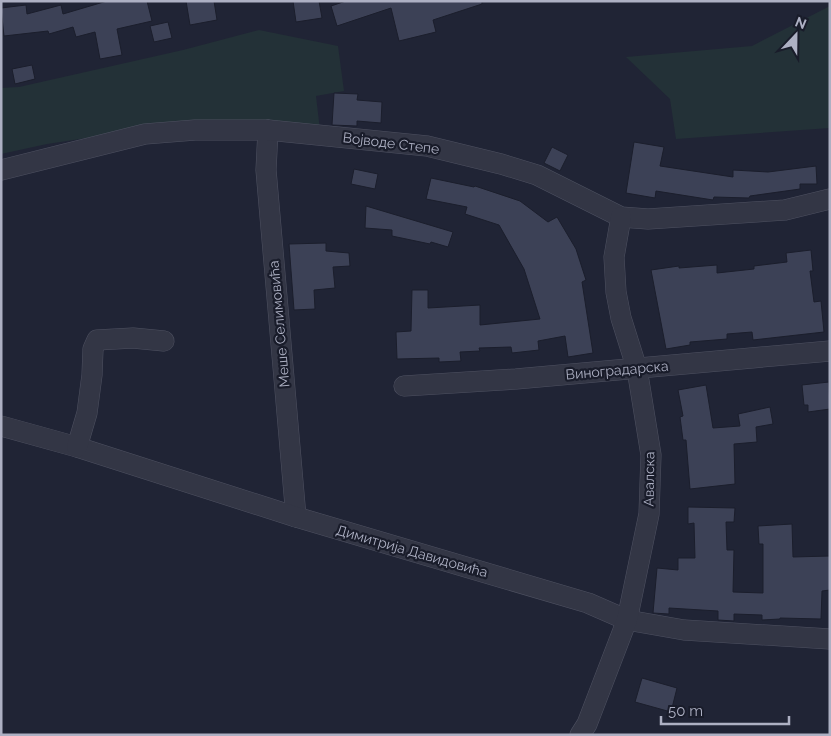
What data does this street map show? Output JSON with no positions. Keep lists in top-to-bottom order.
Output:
{
  "streets": {
    "street": [
      "Војводе Степе",
      "Меше Селимовића",
      "Виноградарска",
      "Авалска",
      "Димитрија Давидовића"
    ]
  },
  "crossings": [
    ["Војводе Степе", "Меше Селимовића"],
    ["Војводе Степе", "Авалска"],
    ["Меше Селимовића", "Димитрија Давидовића"],
    ["Виноградарска", "Авалска"],
    ["Авалска", "Димитрија Давидовића"]
  ],
  "scale_bar": "50 m",
  "north": "top"
}
